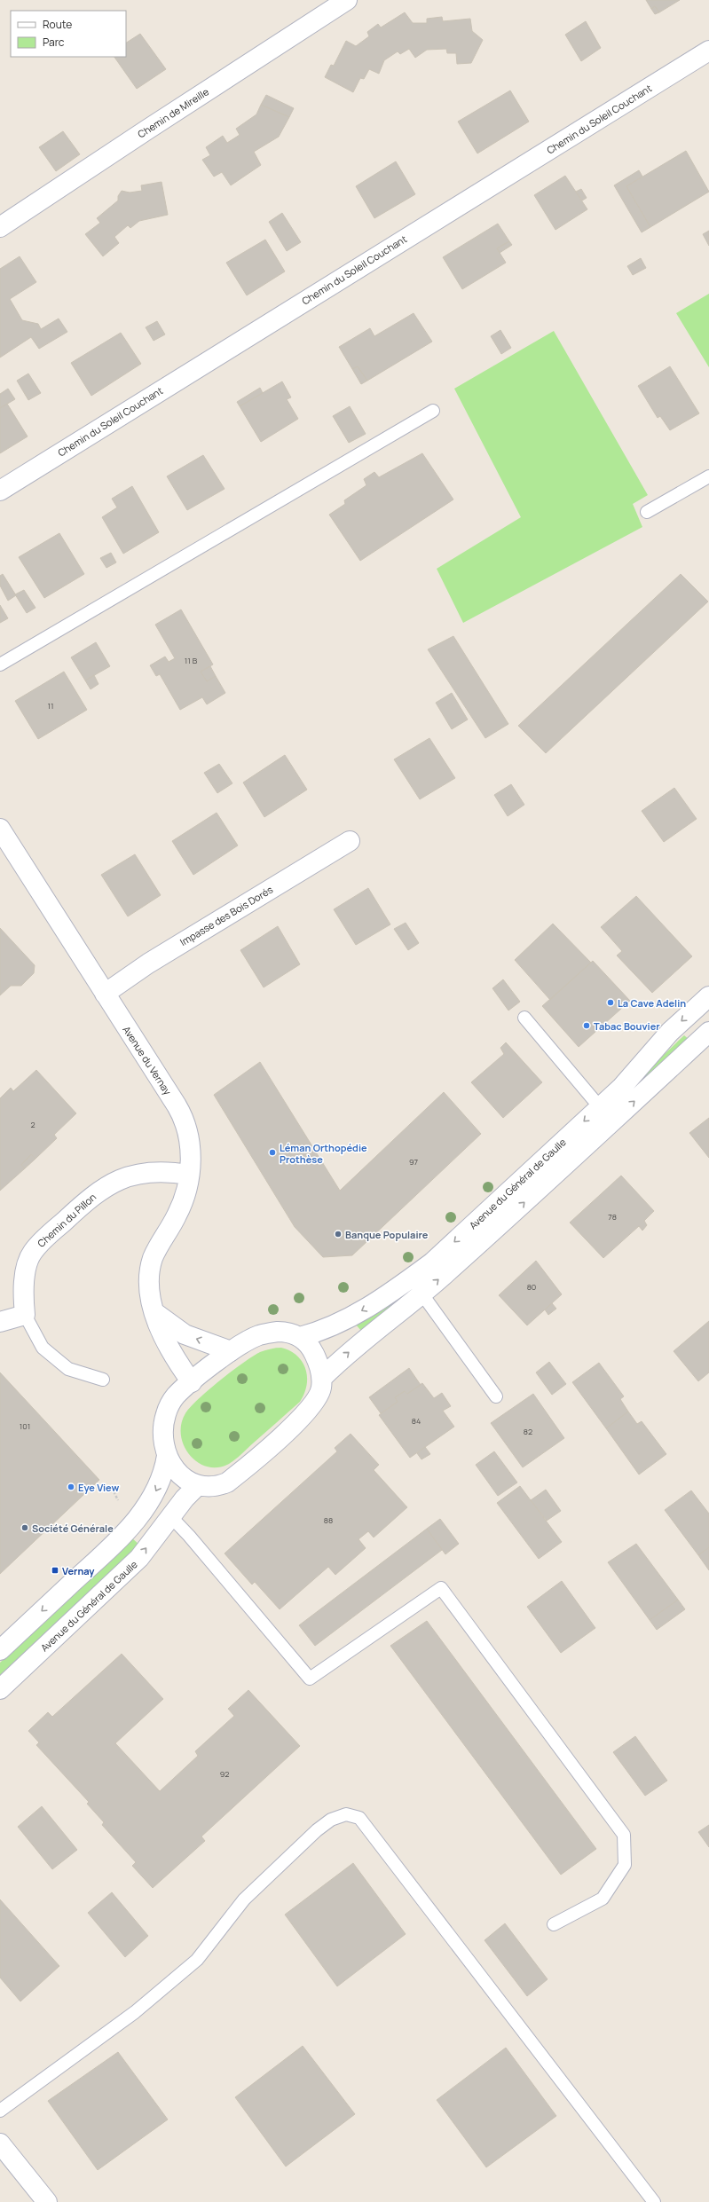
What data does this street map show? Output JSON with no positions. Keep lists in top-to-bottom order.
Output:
{
  "streets": {
    "street": [
      "Chemin de Mireille",
      "Chemin du Soleil Couchant",
      "Impasse des Bois Dorés",
      "Avenue du Vernay",
      "Avenue du Général de Gaulle",
      "Chemin du Pillon"
    ]
  },
  "crossings": [
    ["Impasse des Bois Dorés", "Avenue du Vernay"],
    ["Avenue du Vernay", "Chemin du Pillon"]
  ],
  "places": {
    "other": [
      "La Cave Adelin",
      "Tabac Bouvier",
      "Léman Orthopédie Prothèse",
      "Banque Populaire",
      "Eye View",
      "Société Générale"
    ],
    "transit": ["Vernay"]
  },
  "house_numbers": [
    "11 B",
    "11",
    "2",
    "97",
    "78",
    "80",
    "84",
    "101",
    "82",
    "88",
    "92"
  ],
  "legend": ["Route", "Parc"]
}
